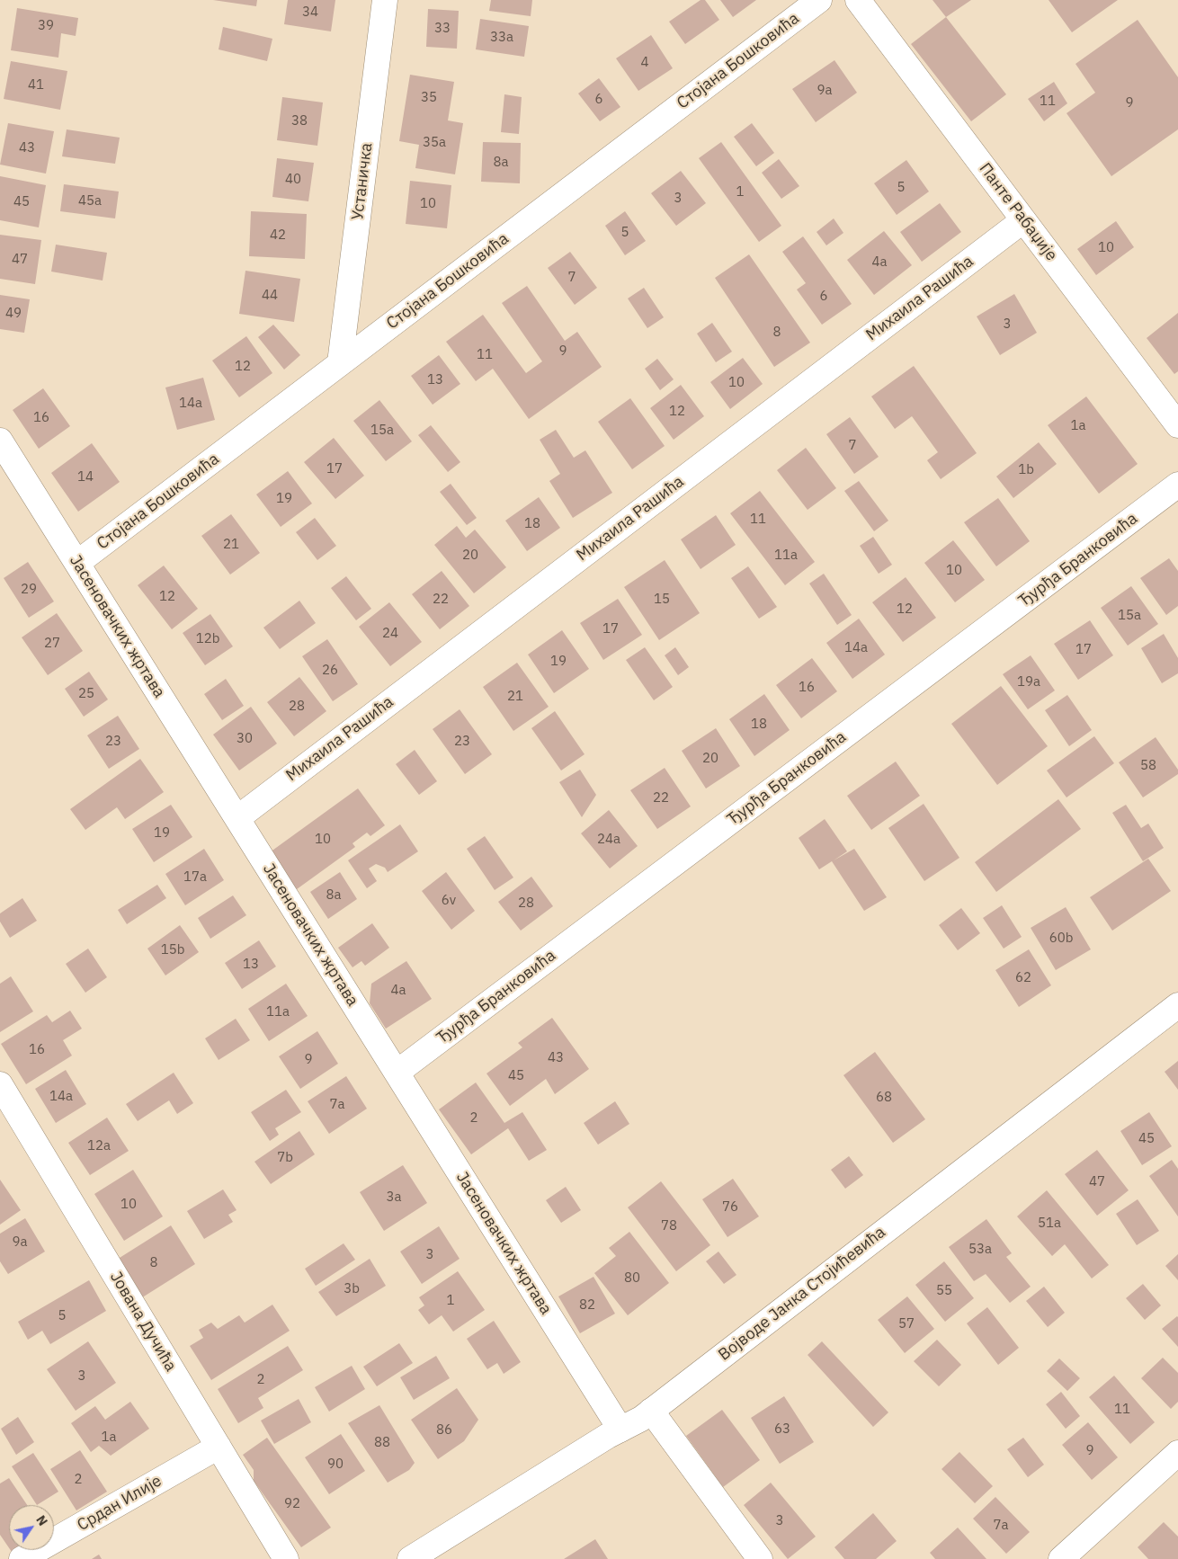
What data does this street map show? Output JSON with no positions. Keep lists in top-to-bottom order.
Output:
{
  "streets": {
    "street": [
      "Стојана Бошковића",
      "Устаничка",
      "Панте Рабаџије",
      "Михаила Рашића",
      "Ђурђа Бранковића",
      "Јасеновачких жртава",
      "Војводе Јанка Стојићевића",
      "Јована Дучића",
      "Срдан Илије"
    ]
  },
  "crossings": [
    ["Стојана Бошковића", "Устаничка"],
    ["Стојана Бошковића", "Јасеновачких жртава"],
    ["Панте Рабаџије", "Михаила Рашића"],
    ["Михаила Рашића", "Јасеновачких жртава"],
    ["Ђурђа Бранковића", "Јасеновачких жртава"],
    ["Јасеновачких жртава", "Војводе Јанка Стојићевића"],
    ["Јована Дучића", "Срдан Илије"]
  ],
  "house_numbers": [
    "34",
    "39",
    "33",
    "33a",
    "4",
    "41",
    "9a",
    "35",
    "6",
    "11",
    "9",
    "38",
    "35a",
    "43",
    "8a",
    "40",
    "5",
    "1",
    "3",
    "45a",
    "45",
    "10",
    "5",
    "42",
    "10",
    "47",
    "4a",
    "7",
    "44",
    "6",
    "49",
    "3",
    "8",
    "9",
    "11",
    "12",
    "13",
    "10",
    "14a",
    "12",
    "16",
    "1a",
    "15a",
    "7",
    "17",
    "1b",
    "14",
    "19",
    "11",
    "18",
    "21",
    "20",
    "11a",
    "10",
    "29",
    "12",
    "22",
    "15",
    "12",
    "15a",
    "17",
    "24",
    "12b",
    "27",
    "14a",
    "17",
    "19",
    "26",
    "19a",
    "16",
    "25",
    "21",
    "28",
    "18",
    "30",
    "23",
    "23",
    "20",
    "58",
    "22",
    "19",
    "10",
    "24a",
    "17a",
    "8a",
    "6v",
    "28",
    "60b",
    "15b",
    "13",
    "62",
    "4a",
    "11a",
    "16",
    "43",
    "9",
    "45",
    "14a",
    "68",
    "7a",
    "2",
    "45",
    "12a",
    "7b",
    "47",
    "3a",
    "10",
    "76",
    "51a",
    "78",
    "9a",
    "53a",
    "3",
    "8",
    "80",
    "3b",
    "55",
    "1",
    "82",
    "5",
    "57",
    "3",
    "2",
    "11",
    "63",
    "86",
    "1a",
    "88",
    "9",
    "90",
    "2",
    "92",
    "3",
    "7a"
  ],
  "north": "top right"
}
